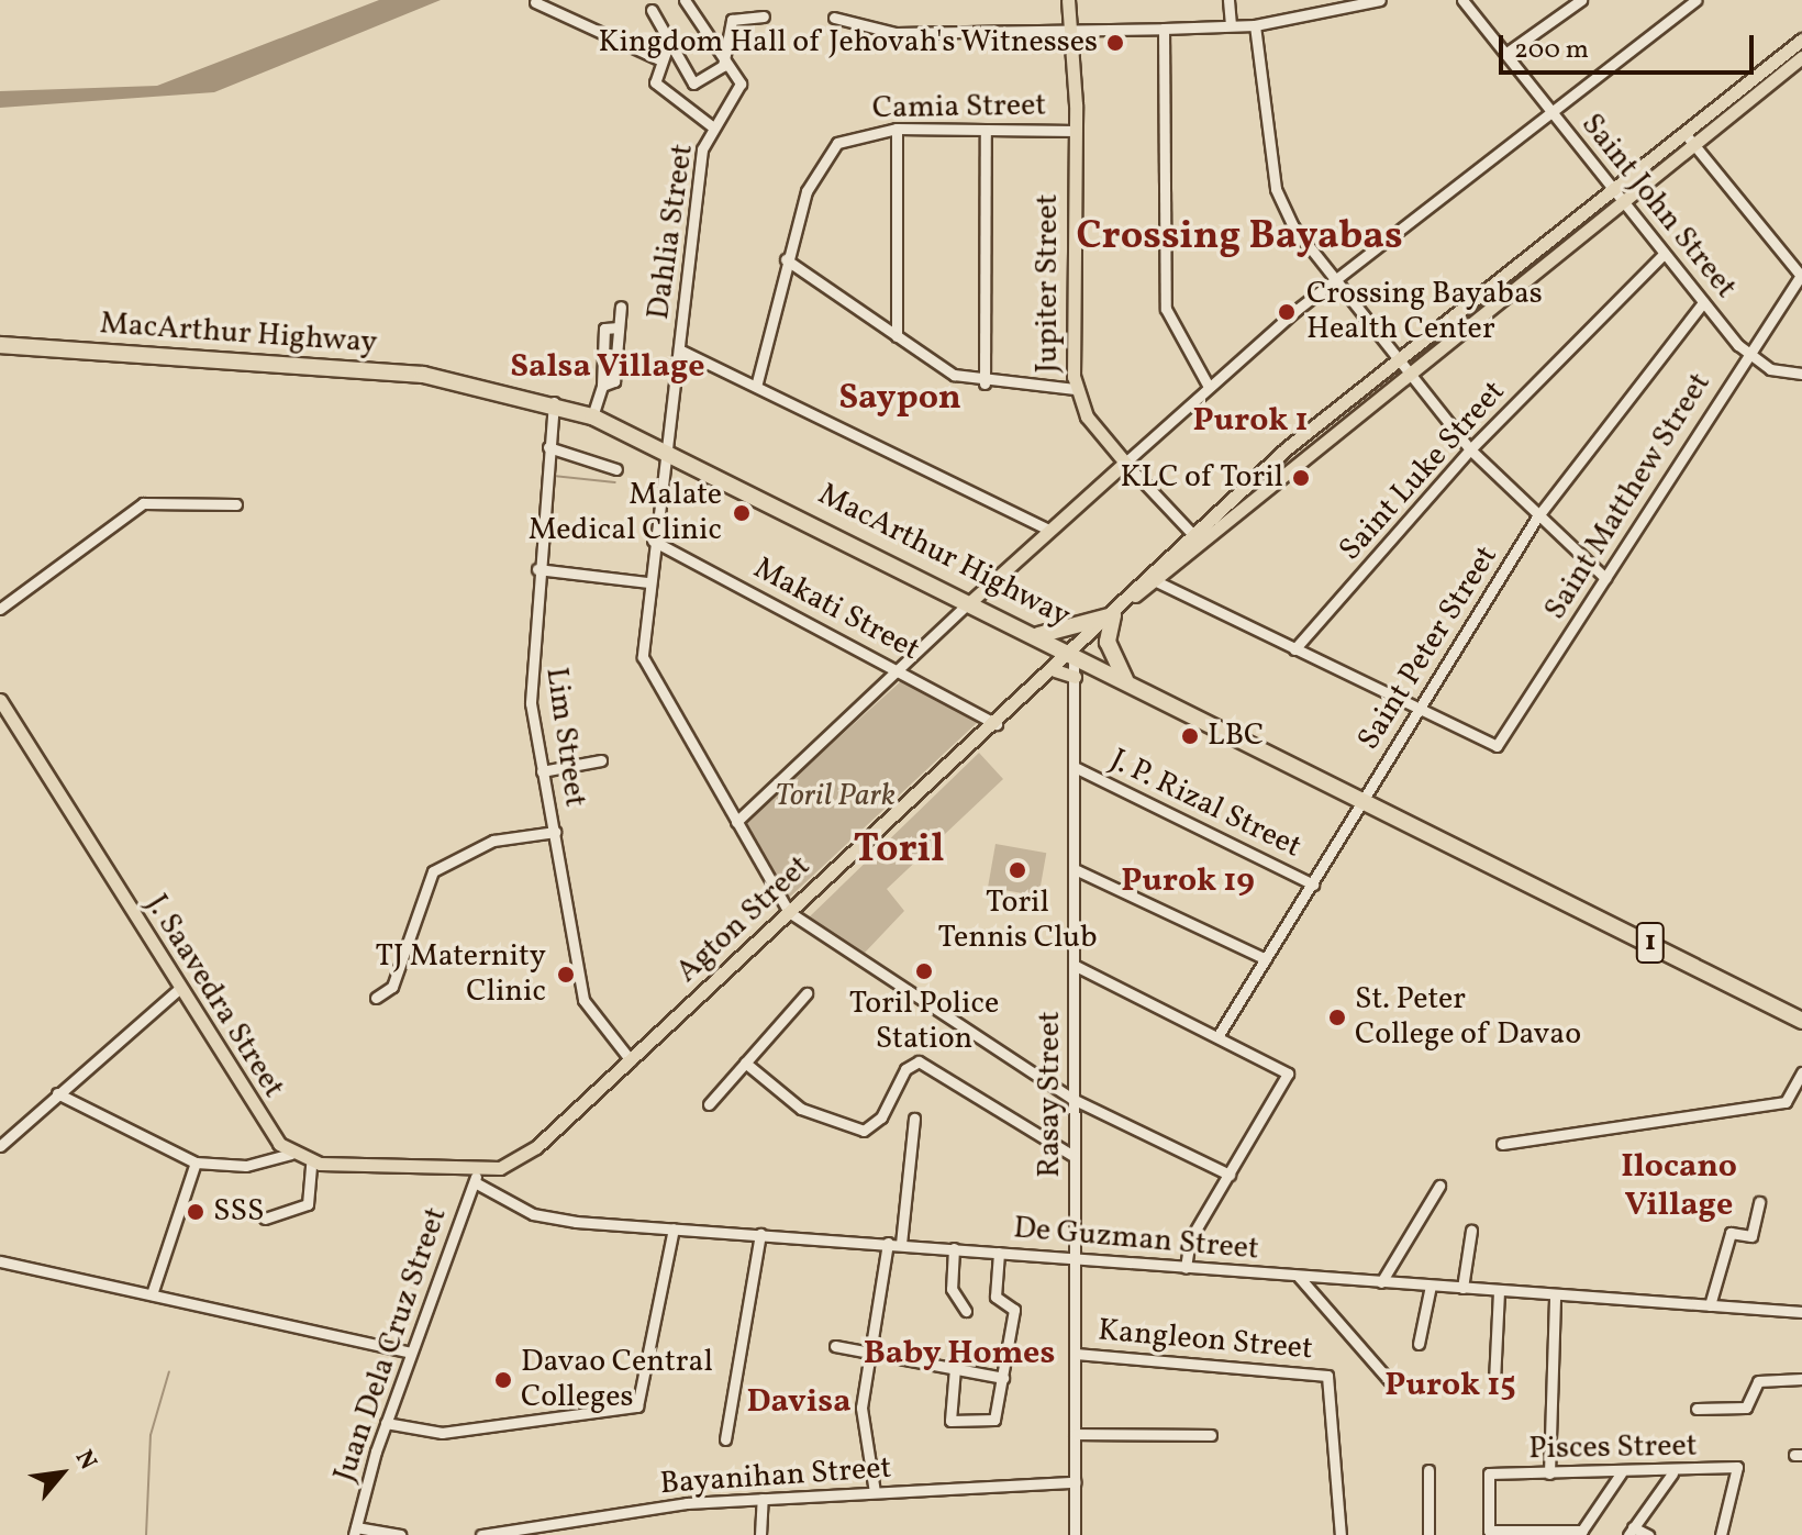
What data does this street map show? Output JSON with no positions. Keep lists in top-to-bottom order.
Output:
{
  "streets": {
    "highway": ["MacArthur Highway", "1"],
    "main road": ["Jupiter Street", "Agton Street", "J. Saavedra Street"],
    "street": [
      "Camia Street",
      "Saint John Street",
      "Dahlia Street",
      "Saint Luke Street",
      "Saint Matthew Street",
      "Makati Street",
      "Saint Peter Street",
      "Lim Street",
      "J. P. Rizal Street",
      "Rasay Street",
      "De Guzman Street",
      "Kangleon Street",
      "Juan Dela Cruz Street",
      "Pisces Street",
      "Bayanihan Street"
    ]
  },
  "crossings": [
    ["Camia Street", "Jupiter Street"],
    ["Saint John Street", "Saint Luke Street"],
    ["Saint John Street", "Saint Matthew Street"],
    ["Saint John Street", "Saint Peter Street"],
    ["Saint John Street", "Agton Street"],
    ["Dahlia Street", "MacArthur Highway"],
    ["Dahlia Street", "Makati Street"],
    ["Dahlia Street", "Agton Street"],
    ["Jupiter Street", "Agton Street"],
    ["MacArthur Highway", "Saint Peter Street"],
    ["MacArthur Highway", "Lim Street"],
    ["MacArthur Highway", "Agton Street"],
    ["MacArthur Highway", "Rasay Street"],
    ["Saint Matthew Street", "Saint Peter Street"],
    ["Makati Street", "Agton Street"],
    ["Saint Peter Street", "J. P. Rizal Street"],
    ["Lim Street", "Agton Street"],
    ["J. P. Rizal Street", "Rasay Street"],
    ["Agton Street", "J. Saavedra Street"],
    ["Agton Street", "Rasay Street"],
    ["Agton Street", "De Guzman Street"],
    ["Agton Street", "Juan Dela Cruz Street"],
    ["J. Saavedra Street", "De Guzman Street"],
    ["J. Saavedra Street", "Juan Dela Cruz Street"],
    ["Rasay Street", "De Guzman Street"],
    ["Rasay Street", "Kangleon Street"],
    ["Rasay Street", "Bayanihan Street"],
    ["De Guzman Street", "Juan Dela Cruz Street"]
  ],
  "districts": [
    "Crossing Bayabas",
    "Salsa Village",
    "Saypon",
    "Purok 1",
    "Toril",
    "Purok 19",
    "Ilocano Village",
    "Baby Homes",
    "Purok 15",
    "Davisa"
  ],
  "parks": ["Toril Park"],
  "places": [
    "Kingdom Hall of Jehovah's Witnesses",
    "Crossing Bayabas Health Center",
    "KLC of Toril",
    "Malate Medical Clinic",
    "LBC",
    "Toril Tennis Club",
    "Toril Police Station",
    "TJ Maternity Clinic",
    "St. Peter College of Davao",
    "SSS",
    "Davao Central Colleges"
  ],
  "scale_bar": "200 m",
  "north": "top right"
}
